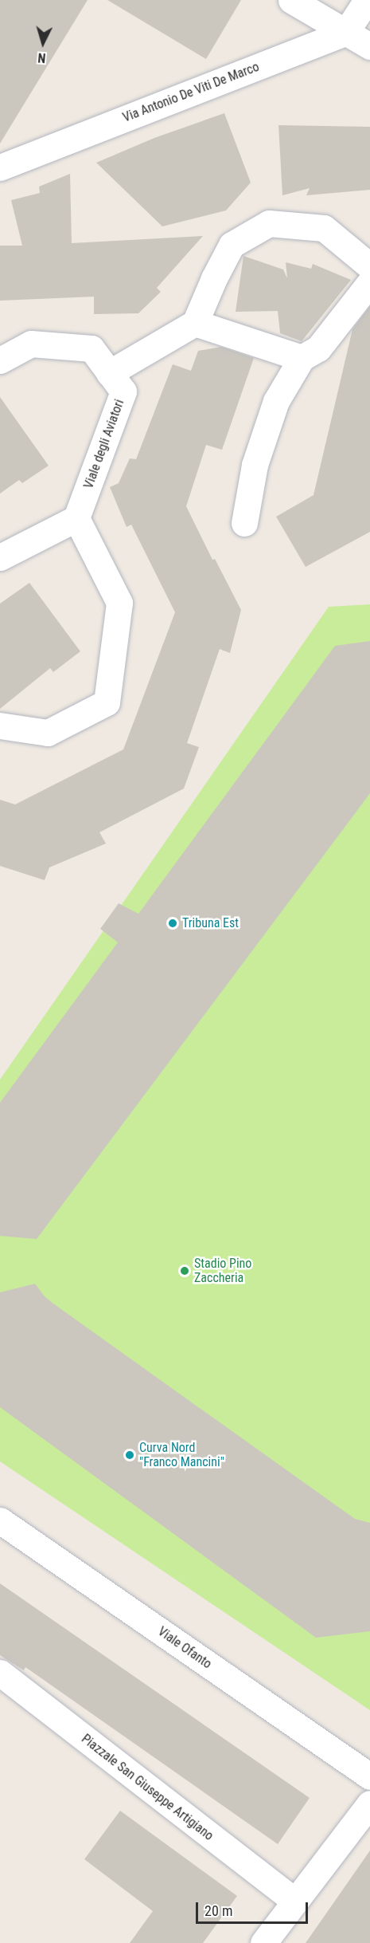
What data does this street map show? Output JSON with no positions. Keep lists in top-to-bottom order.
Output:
{
  "streets": {
    "street": [
      "Via Antonio De Viti De Marco",
      "Viale degli Aviatori",
      "Viale Ofanto",
      "Piazzale San Giuseppe Artigiano"
    ]
  },
  "places": ["Tribuna Est", "Stadio Pino Zaccheria", "Curva Nord \"Franco Mancini\""],
  "scale_bar": "20 m",
  "north": "bottom"
}
